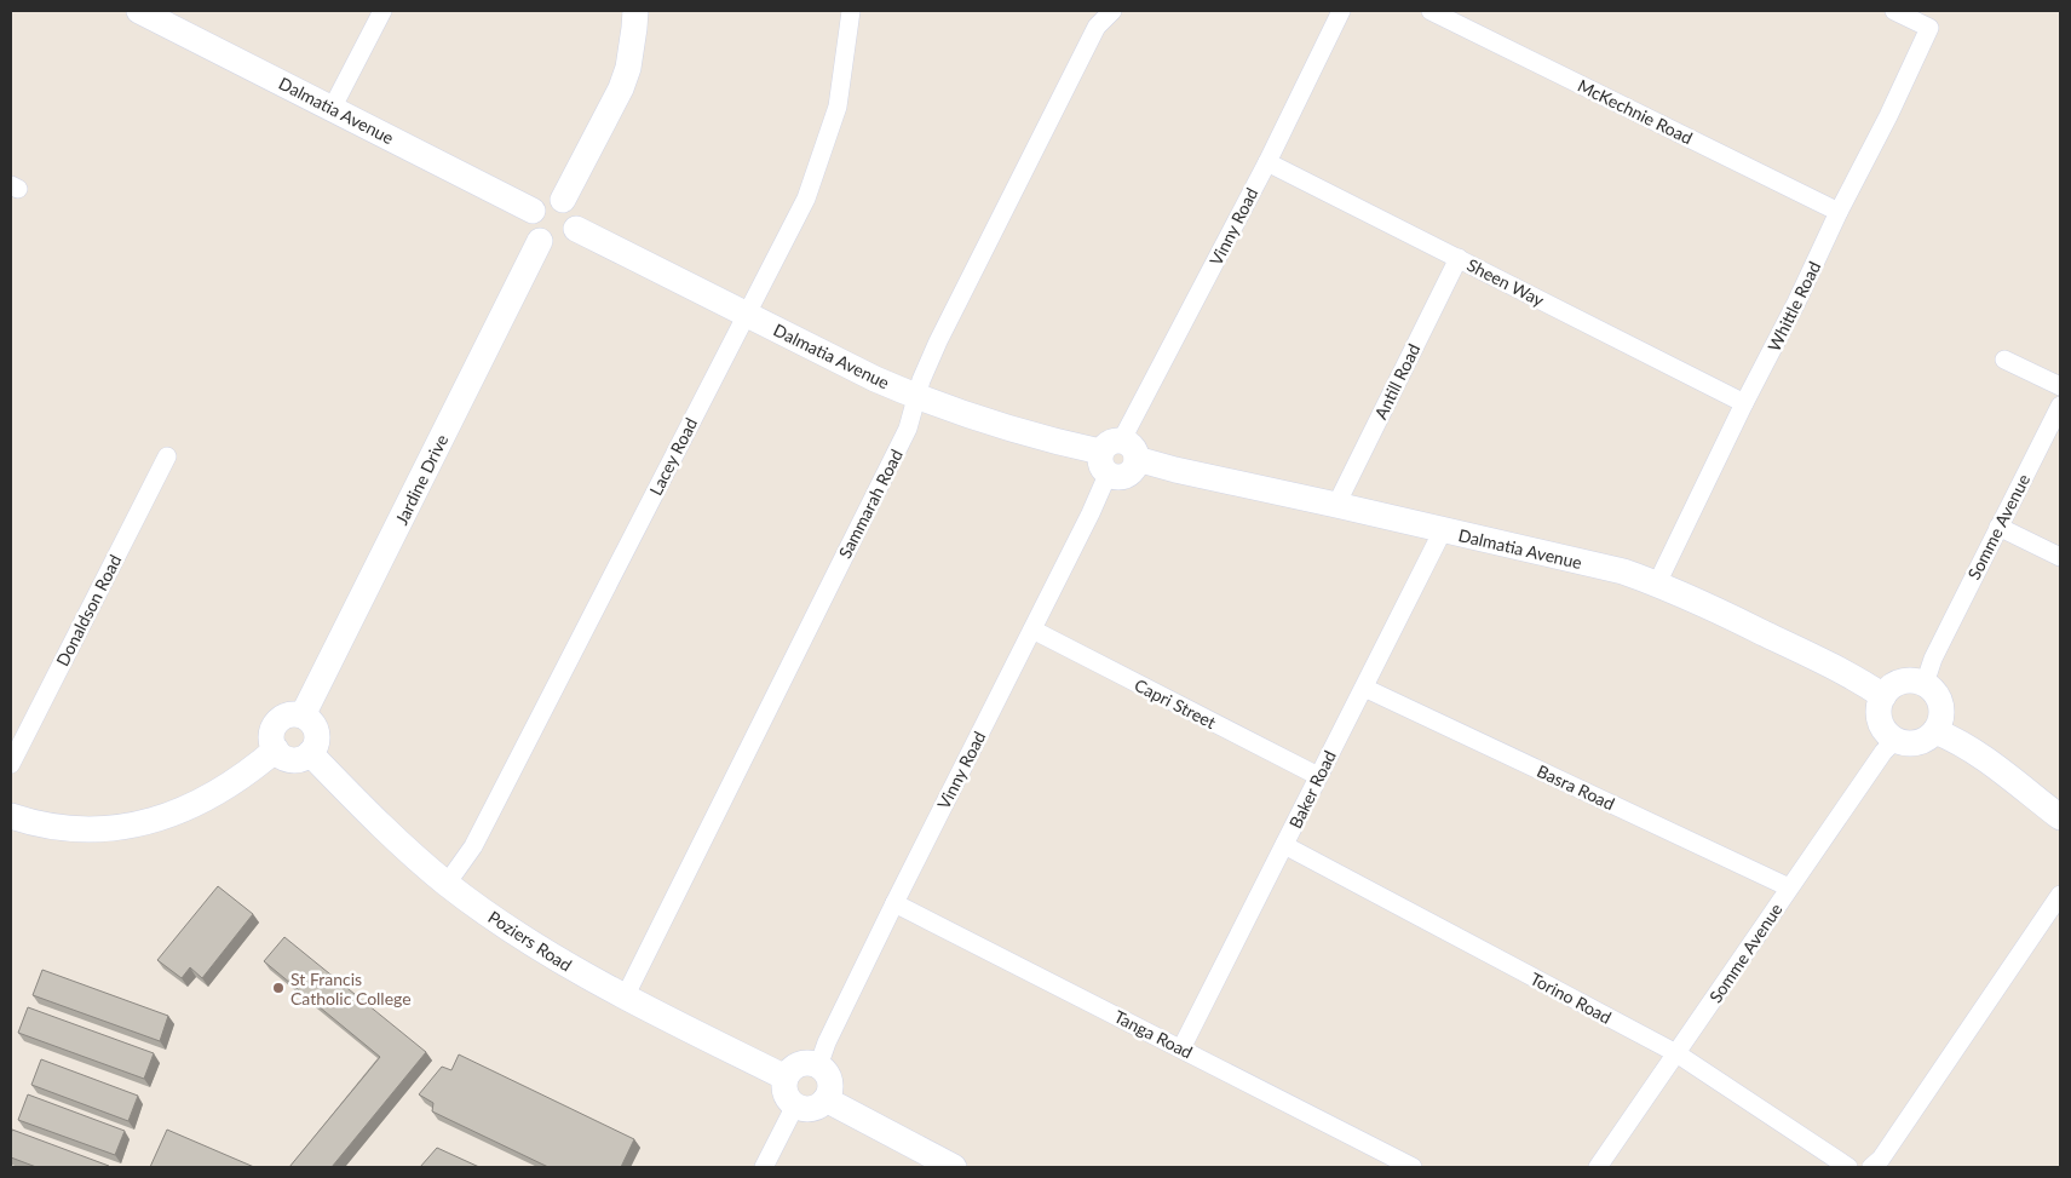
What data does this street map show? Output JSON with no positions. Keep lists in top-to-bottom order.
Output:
{
  "streets": {
    "street": [
      "Dalmatia Avenue",
      "McKechnie Road",
      "Vinny Road",
      "Sheen Way",
      "Whittle Road",
      "Antill Road",
      "Lacey Road",
      "Jardine Drive",
      "Sammarah Road",
      "Somme Avenue",
      "Donaldson Road",
      "Capri Street",
      "Basra Road",
      "Baker Road",
      "Poziers Road",
      "Torino Road",
      "Tanga Road"
    ]
  },
  "crossings": [
    ["Dalmatia Avenue", "Vinny Road"],
    ["Dalmatia Avenue", "Whittle Road"],
    ["Dalmatia Avenue", "Antill Road"],
    ["Dalmatia Avenue", "Lacey Road"],
    ["Dalmatia Avenue", "Jardine Drive"],
    ["Dalmatia Avenue", "Sammarah Road"],
    ["Dalmatia Avenue", "Somme Avenue"],
    ["Dalmatia Avenue", "Baker Road"],
    ["McKechnie Road", "Whittle Road"],
    ["Vinny Road", "Sheen Way"],
    ["Vinny Road", "Capri Street"],
    ["Vinny Road", "Poziers Road"],
    ["Vinny Road", "Tanga Road"],
    ["Sheen Way", "Whittle Road"],
    ["Sheen Way", "Antill Road"],
    ["Lacey Road", "Poziers Road"],
    ["Jardine Drive", "Poziers Road"],
    ["Sammarah Road", "Poziers Road"],
    ["Somme Avenue", "Basra Road"],
    ["Somme Avenue", "Torino Road"],
    ["Capri Street", "Baker Road"],
    ["Basra Road", "Baker Road"],
    ["Baker Road", "Torino Road"],
    ["Baker Road", "Tanga Road"]
  ],
  "places": ["St Francis Catholic College"]
}
